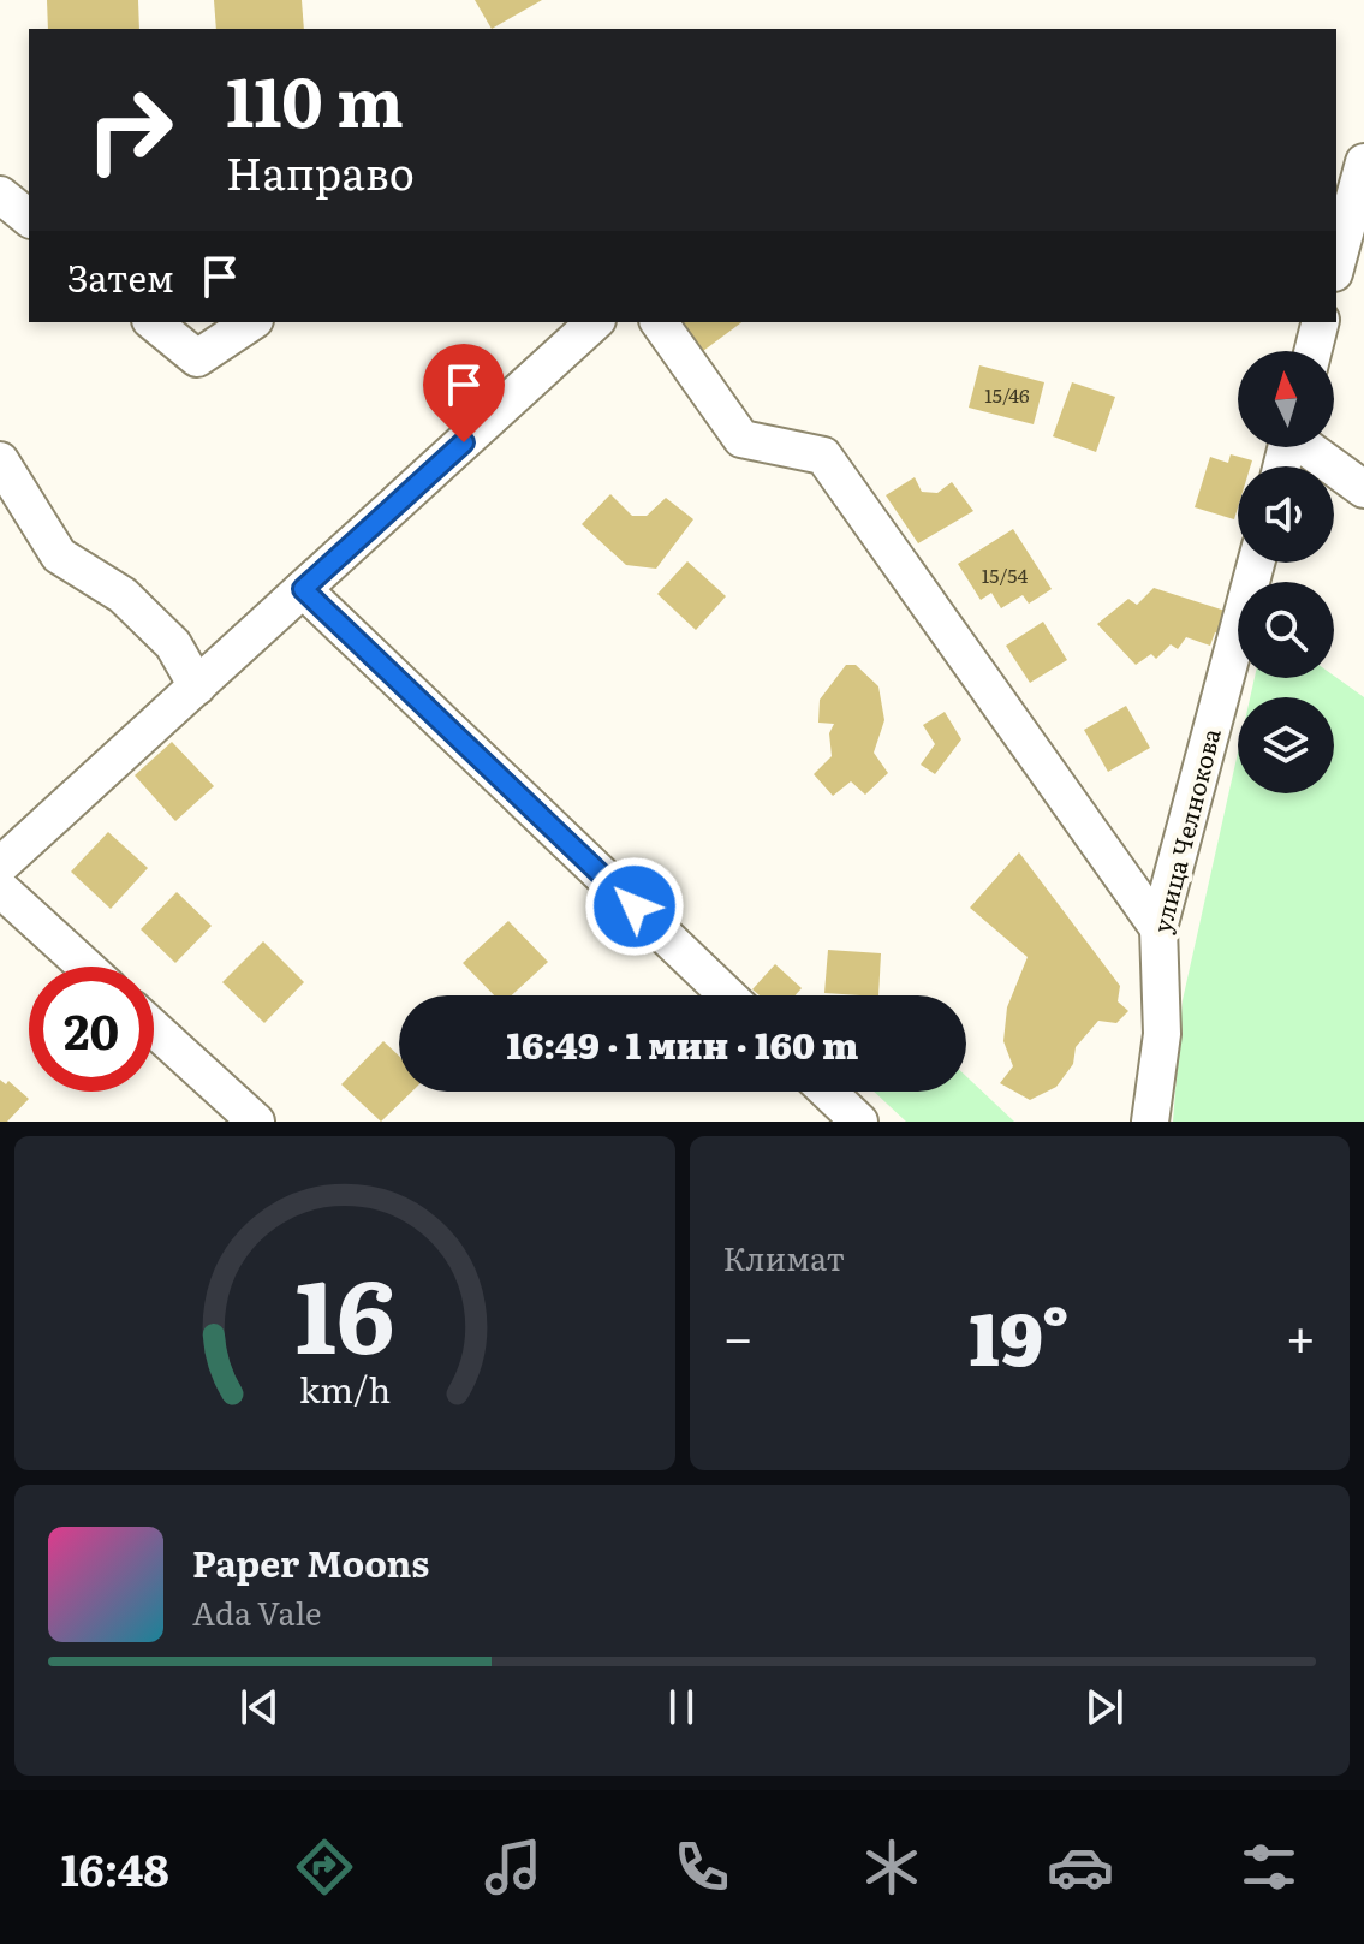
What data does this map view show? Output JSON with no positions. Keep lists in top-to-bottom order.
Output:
{
  "streets": {
    "street": ["улица Челнокова"]
  },
  "house_numbers": ["15/46", "15/54"],
  "north": "top",
  "page": {
    "turn": ["110 m", "Направо"],
    "then": "Затем",
    "limit": "20",
    "trip": "16:49 · 1 мин · 160 m",
    "tile": "Климат",
    "heat": ["−", "19°", "+"],
    "song": ["Paper Moons", "Ada Vale"],
    "tabs": "16:48",
    "gauge": ["16", "km/h"]
  }
}
